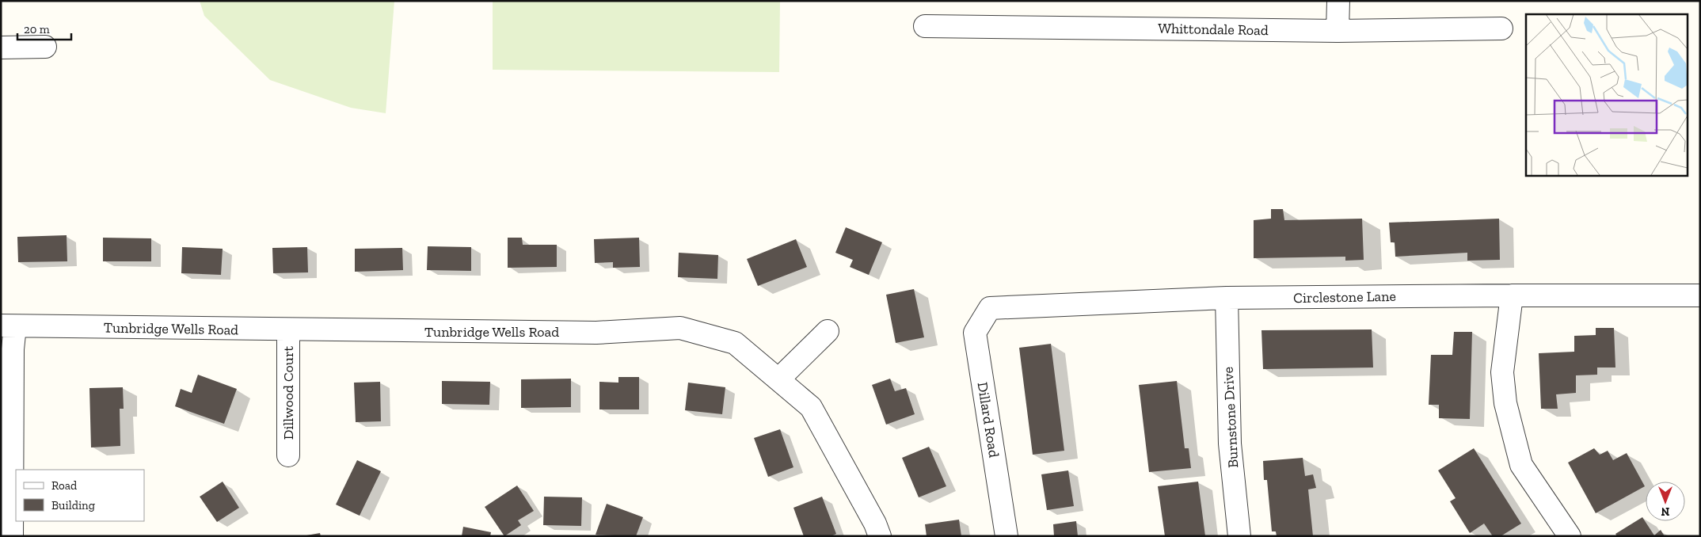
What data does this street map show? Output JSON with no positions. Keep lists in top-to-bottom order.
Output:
{
  "streets": {
    "street": [
      "Whittondale Road",
      "Circlestone Lane",
      "Tunbridge Wells Road",
      "Dillwood Court",
      "Burnstone Drive",
      "Dillard Road"
    ]
  },
  "crossings": [
    ["Circlestone Lane", "Burnstone Drive"],
    ["Circlestone Lane", "Dillard Road"],
    ["Tunbridge Wells Road", "Dillwood Court"]
  ],
  "legend": ["Road", "Building"],
  "scale_bar": "20 m",
  "north": "bottom"
}
